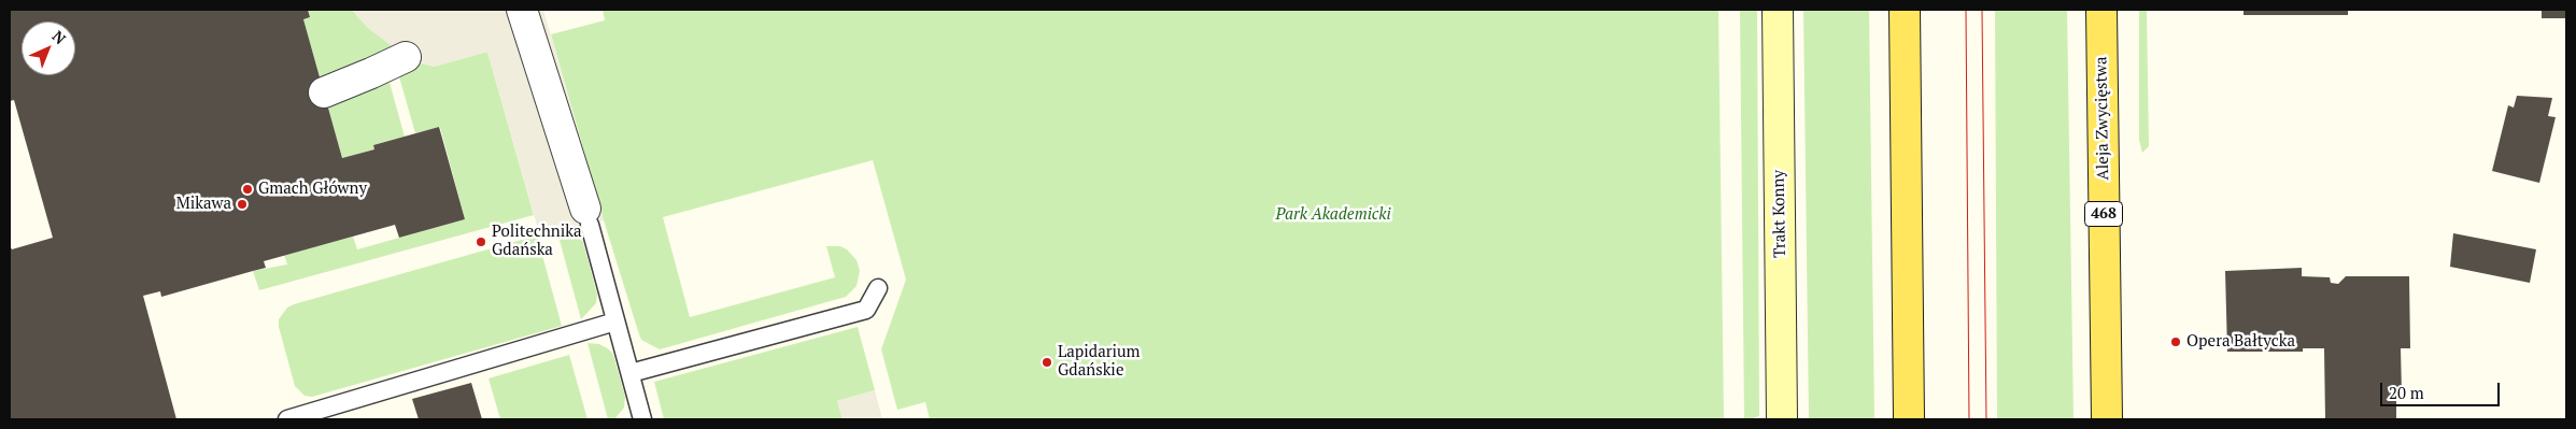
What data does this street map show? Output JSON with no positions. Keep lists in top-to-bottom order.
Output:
{
  "streets": {
    "main road": ["Aleja Zwycięstwa", "468"],
    "street": ["Trakt Konny"]
  },
  "parks": ["Park Akademicki"],
  "places": [
    "Gmach Główny",
    "Mikawa",
    "Politechnika Gdańska",
    "Opera Bałtycka",
    "Lapidarium Gdańskie"
  ],
  "scale_bar": "20 m",
  "north": "top right"
}
